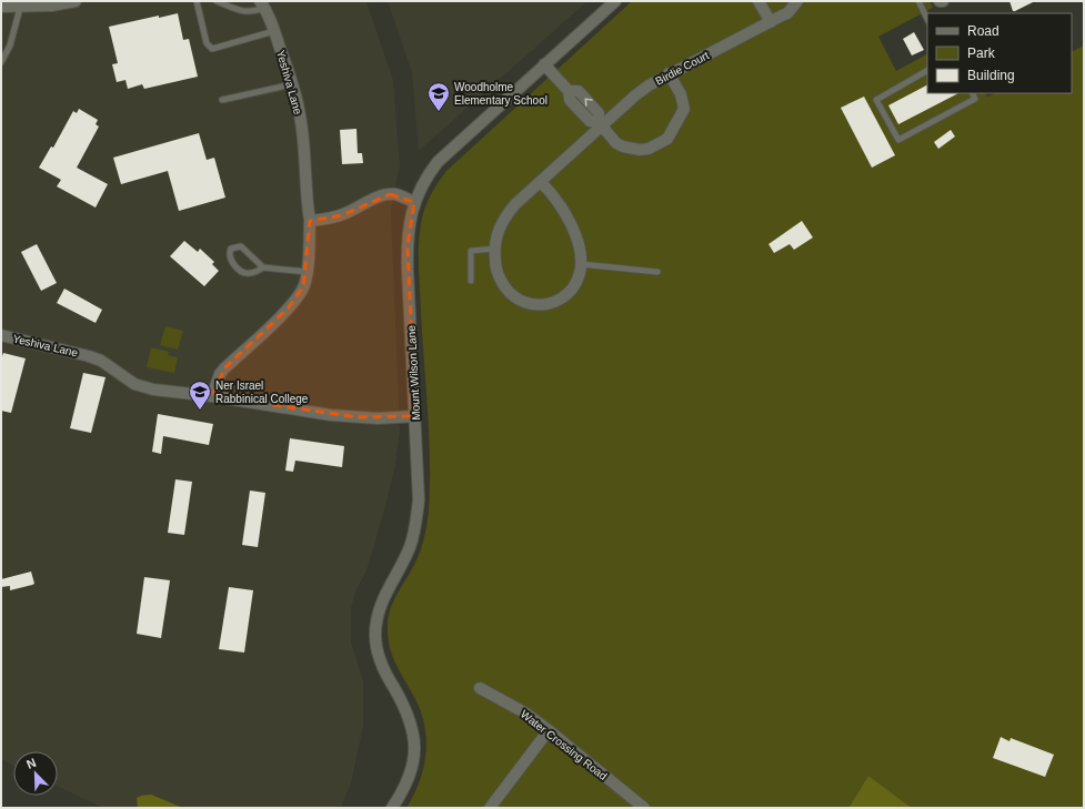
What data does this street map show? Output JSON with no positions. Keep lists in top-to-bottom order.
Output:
{
  "streets": {
    "street": [
      "Birdie Court",
      "Yeshiva Lane",
      "Mount Wilson Lane",
      "Water Crossing Road"
    ]
  },
  "crossings": [
    ["Yeshiva Lane", "Mount Wilson Lane"]
  ],
  "places": {
    "school or university": ["Woodholme Elementary School", "Ner Israel Rabbinical College"]
  },
  "legend": ["Road", "Park", "Building"],
  "north": "top left"
}
